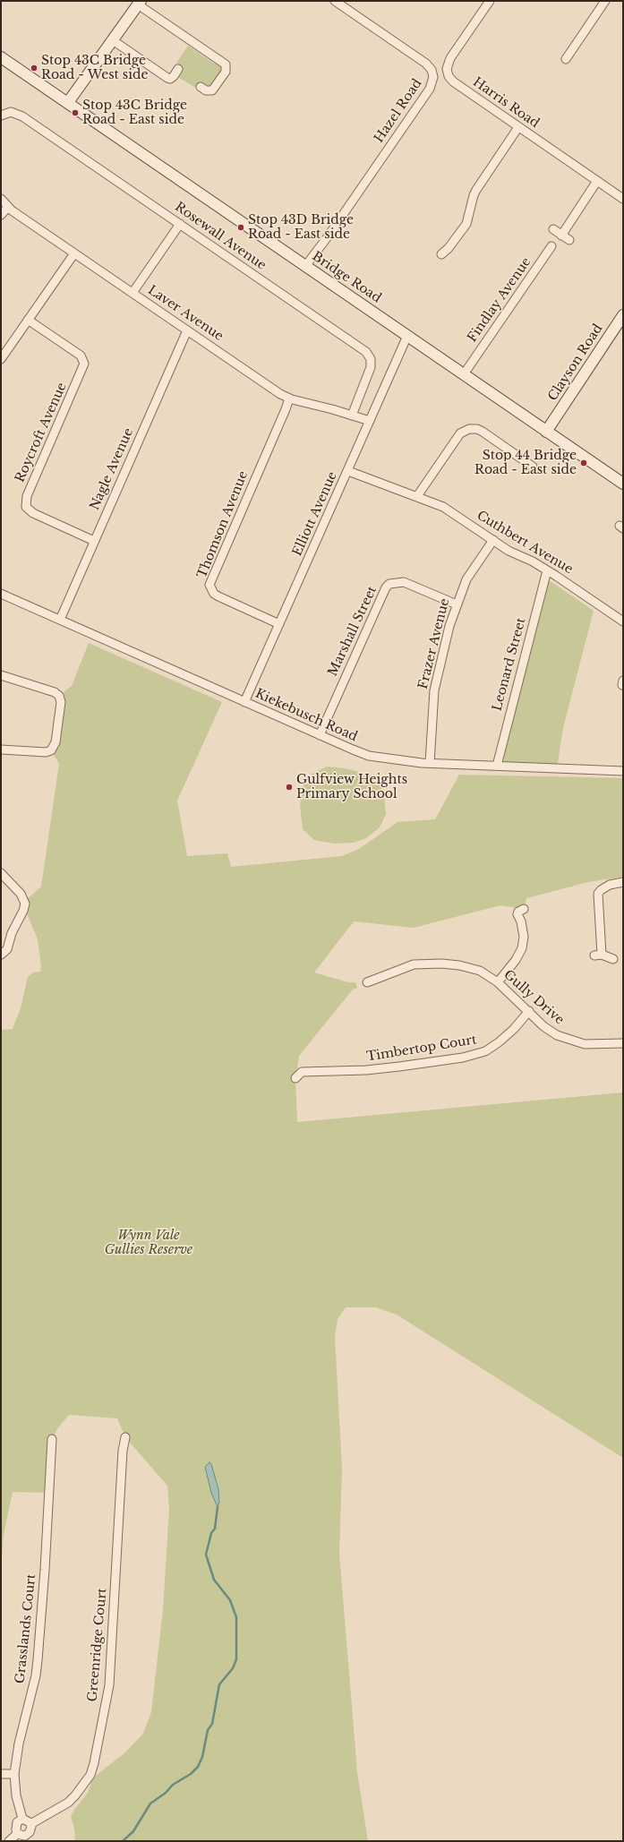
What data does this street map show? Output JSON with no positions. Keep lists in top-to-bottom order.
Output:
{
  "streets": {
    "main road": ["Bridge Road", "Clayson Road"],
    "street": [
      "Harris Road",
      "Hazel Road",
      "Rosewall Avenue",
      "Findlay Avenue",
      "Laver Avenue",
      "Roycroft Avenue",
      "Nagle Avenue",
      "Elliott Avenue",
      "Thomson Avenue",
      "Cuthbert Avenue",
      "Marshall Street",
      "Frazer Avenue",
      "Leonard Street",
      "Kiekebusch Road",
      "Gully Drive",
      "Timbertop Court",
      "Grasslands Court",
      "Greenridge Court"
    ]
  },
  "crossings": [
    ["Hazel Road", "Bridge Road"],
    ["Rosewall Avenue", "Laver Avenue"],
    ["Bridge Road", "Findlay Avenue"],
    ["Bridge Road", "Clayson Road"],
    ["Bridge Road", "Elliott Avenue"],
    ["Laver Avenue", "Nagle Avenue"],
    ["Laver Avenue", "Elliott Avenue"],
    ["Laver Avenue", "Thomson Avenue"],
    ["Roycroft Avenue", "Nagle Avenue"],
    ["Nagle Avenue", "Kiekebusch Road"],
    ["Elliott Avenue", "Thomson Avenue"],
    ["Elliott Avenue", "Cuthbert Avenue"],
    ["Elliott Avenue", "Kiekebusch Road"],
    ["Cuthbert Avenue", "Frazer Avenue"],
    ["Cuthbert Avenue", "Leonard Street"],
    ["Marshall Street", "Frazer Avenue"],
    ["Marshall Street", "Kiekebusch Road"],
    ["Frazer Avenue", "Kiekebusch Road"],
    ["Leonard Street", "Kiekebusch Road"],
    ["Gully Drive", "Timbertop Court"],
    ["Grasslands Court", "Greenridge Court"]
  ],
  "parks": ["Wynn Vale Gullies Reserve"],
  "places": [
    "Stop 43C Bridge Road - West side",
    "Stop 43C Bridge Road - East side",
    "Stop 43D Bridge Road - East side",
    "Stop 44 Bridge Road - East side",
    "Gulfview Heights Primary School"
  ]
}
